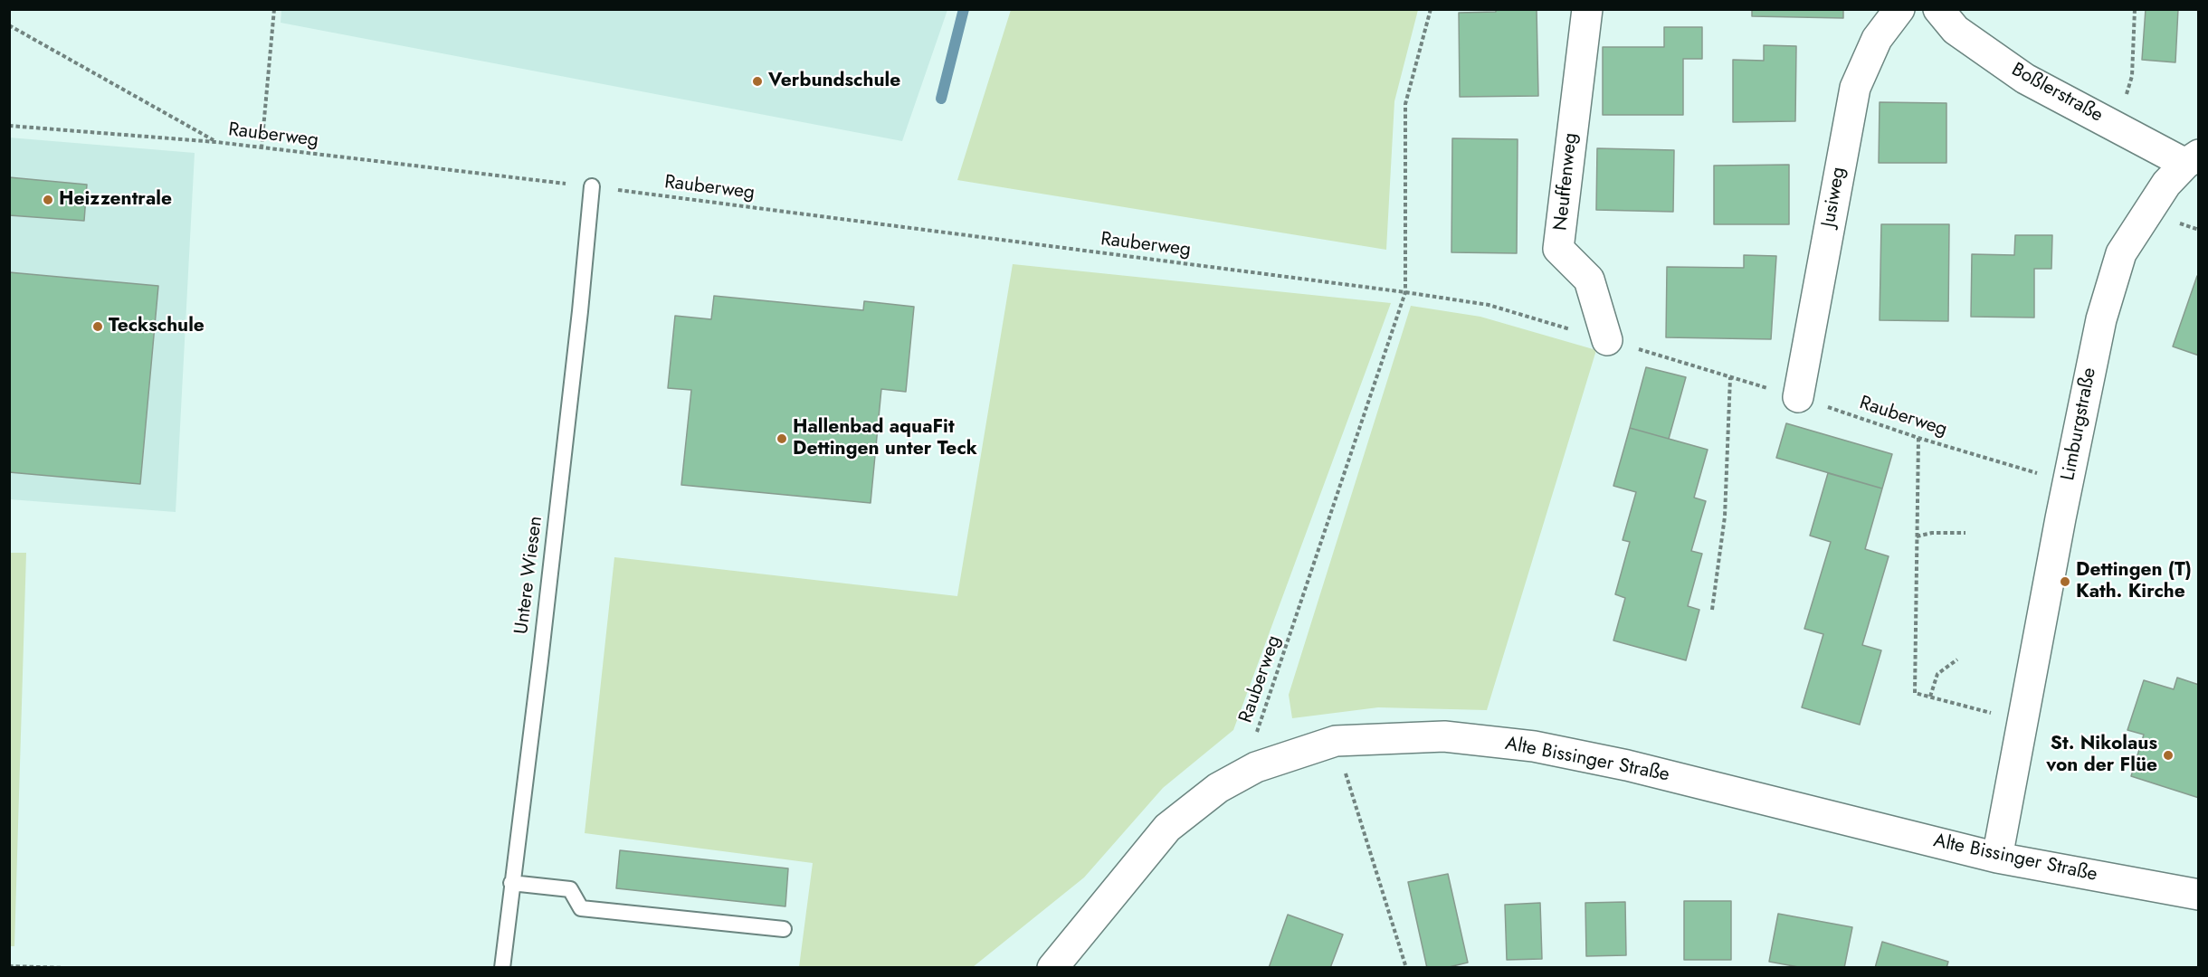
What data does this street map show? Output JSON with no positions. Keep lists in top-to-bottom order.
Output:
{
  "streets": {
    "street": [
      "Boßlerstraße",
      "Neuffenweg",
      "Jusiweg",
      "Limburgstraße",
      "Alte Bissinger Straße"
    ],
    "lane": ["Untere Wiesen"],
    "path": ["Rauberweg"]
  },
  "crossings": [
    ["Boßlerstraße", "Limburgstraße"],
    ["Rauberweg", "Neuffenweg"],
    ["Rauberweg", "Jusiweg"],
    ["Rauberweg", "Limburgstraße"],
    ["Rauberweg", "Untere Wiesen"],
    ["Rauberweg", "Alte Bissinger Straße"],
    ["Limburgstraße", "Alte Bissinger Straße"]
  ],
  "places": [
    "Verbundschule",
    "Heizzentrale",
    "Teckschule",
    "Hallenbad aquaFit Dettingen unter Teck",
    "Dettingen (T) Kath. Kirche",
    "St. Nikolaus von der Flüe"
  ]
}
